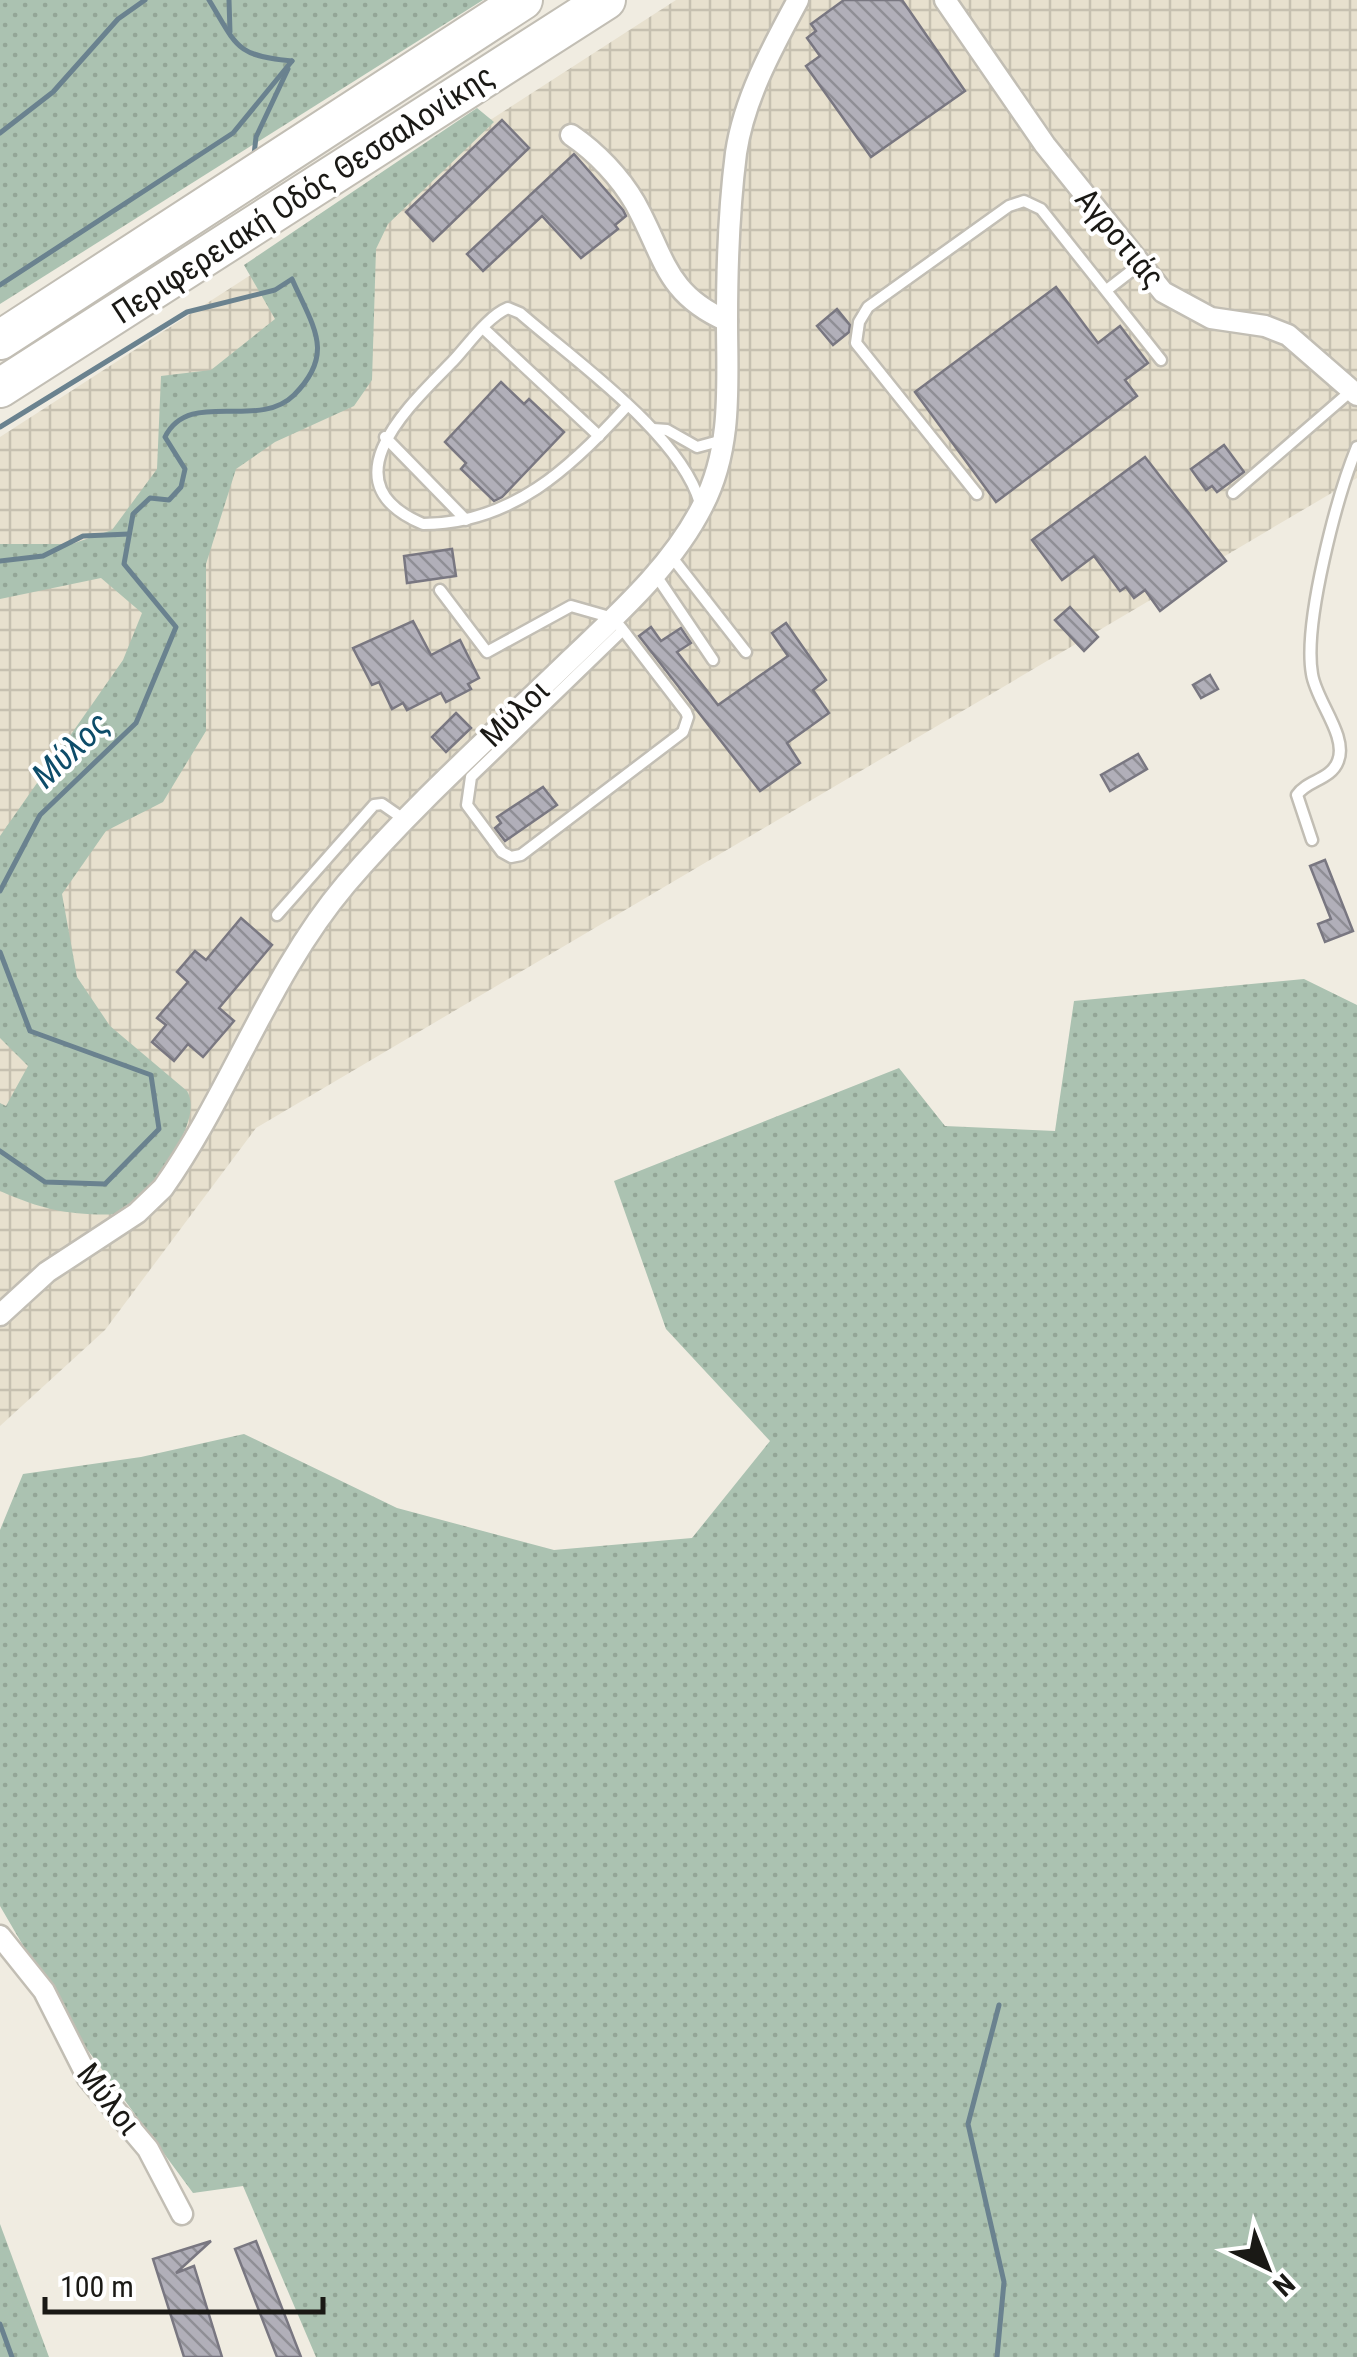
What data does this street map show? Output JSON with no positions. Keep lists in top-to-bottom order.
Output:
{
  "streets": {
    "highway": ["Περιφερειακή Οδός Θεσσαλονίκης"],
    "street": ["Αγροτιάς", "Μύλοι"]
  },
  "water": ["Μύλος"],
  "scale_bar": "100 m",
  "north": "bottom right"
}
